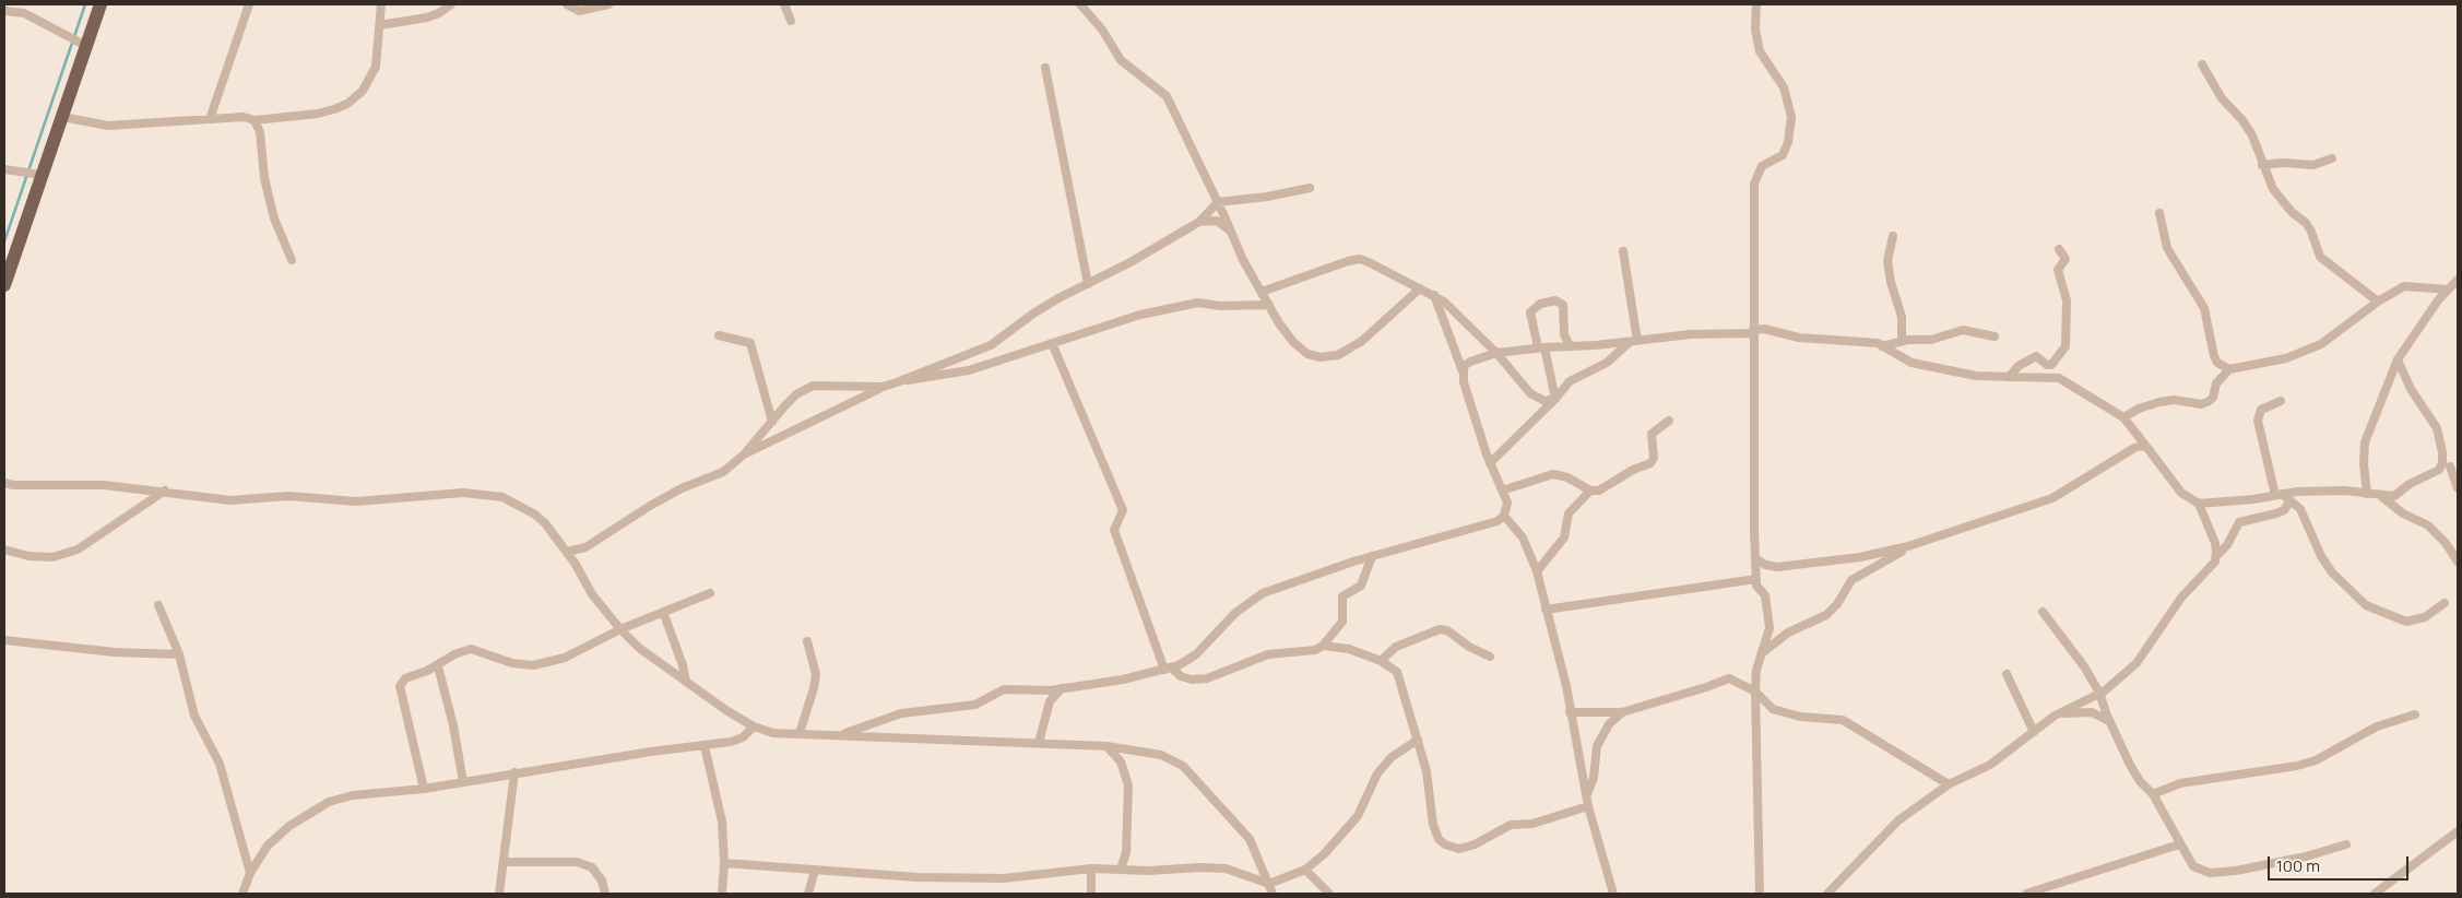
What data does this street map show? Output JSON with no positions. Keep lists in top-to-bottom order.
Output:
{
  "scale_bar": "100 m"
}
